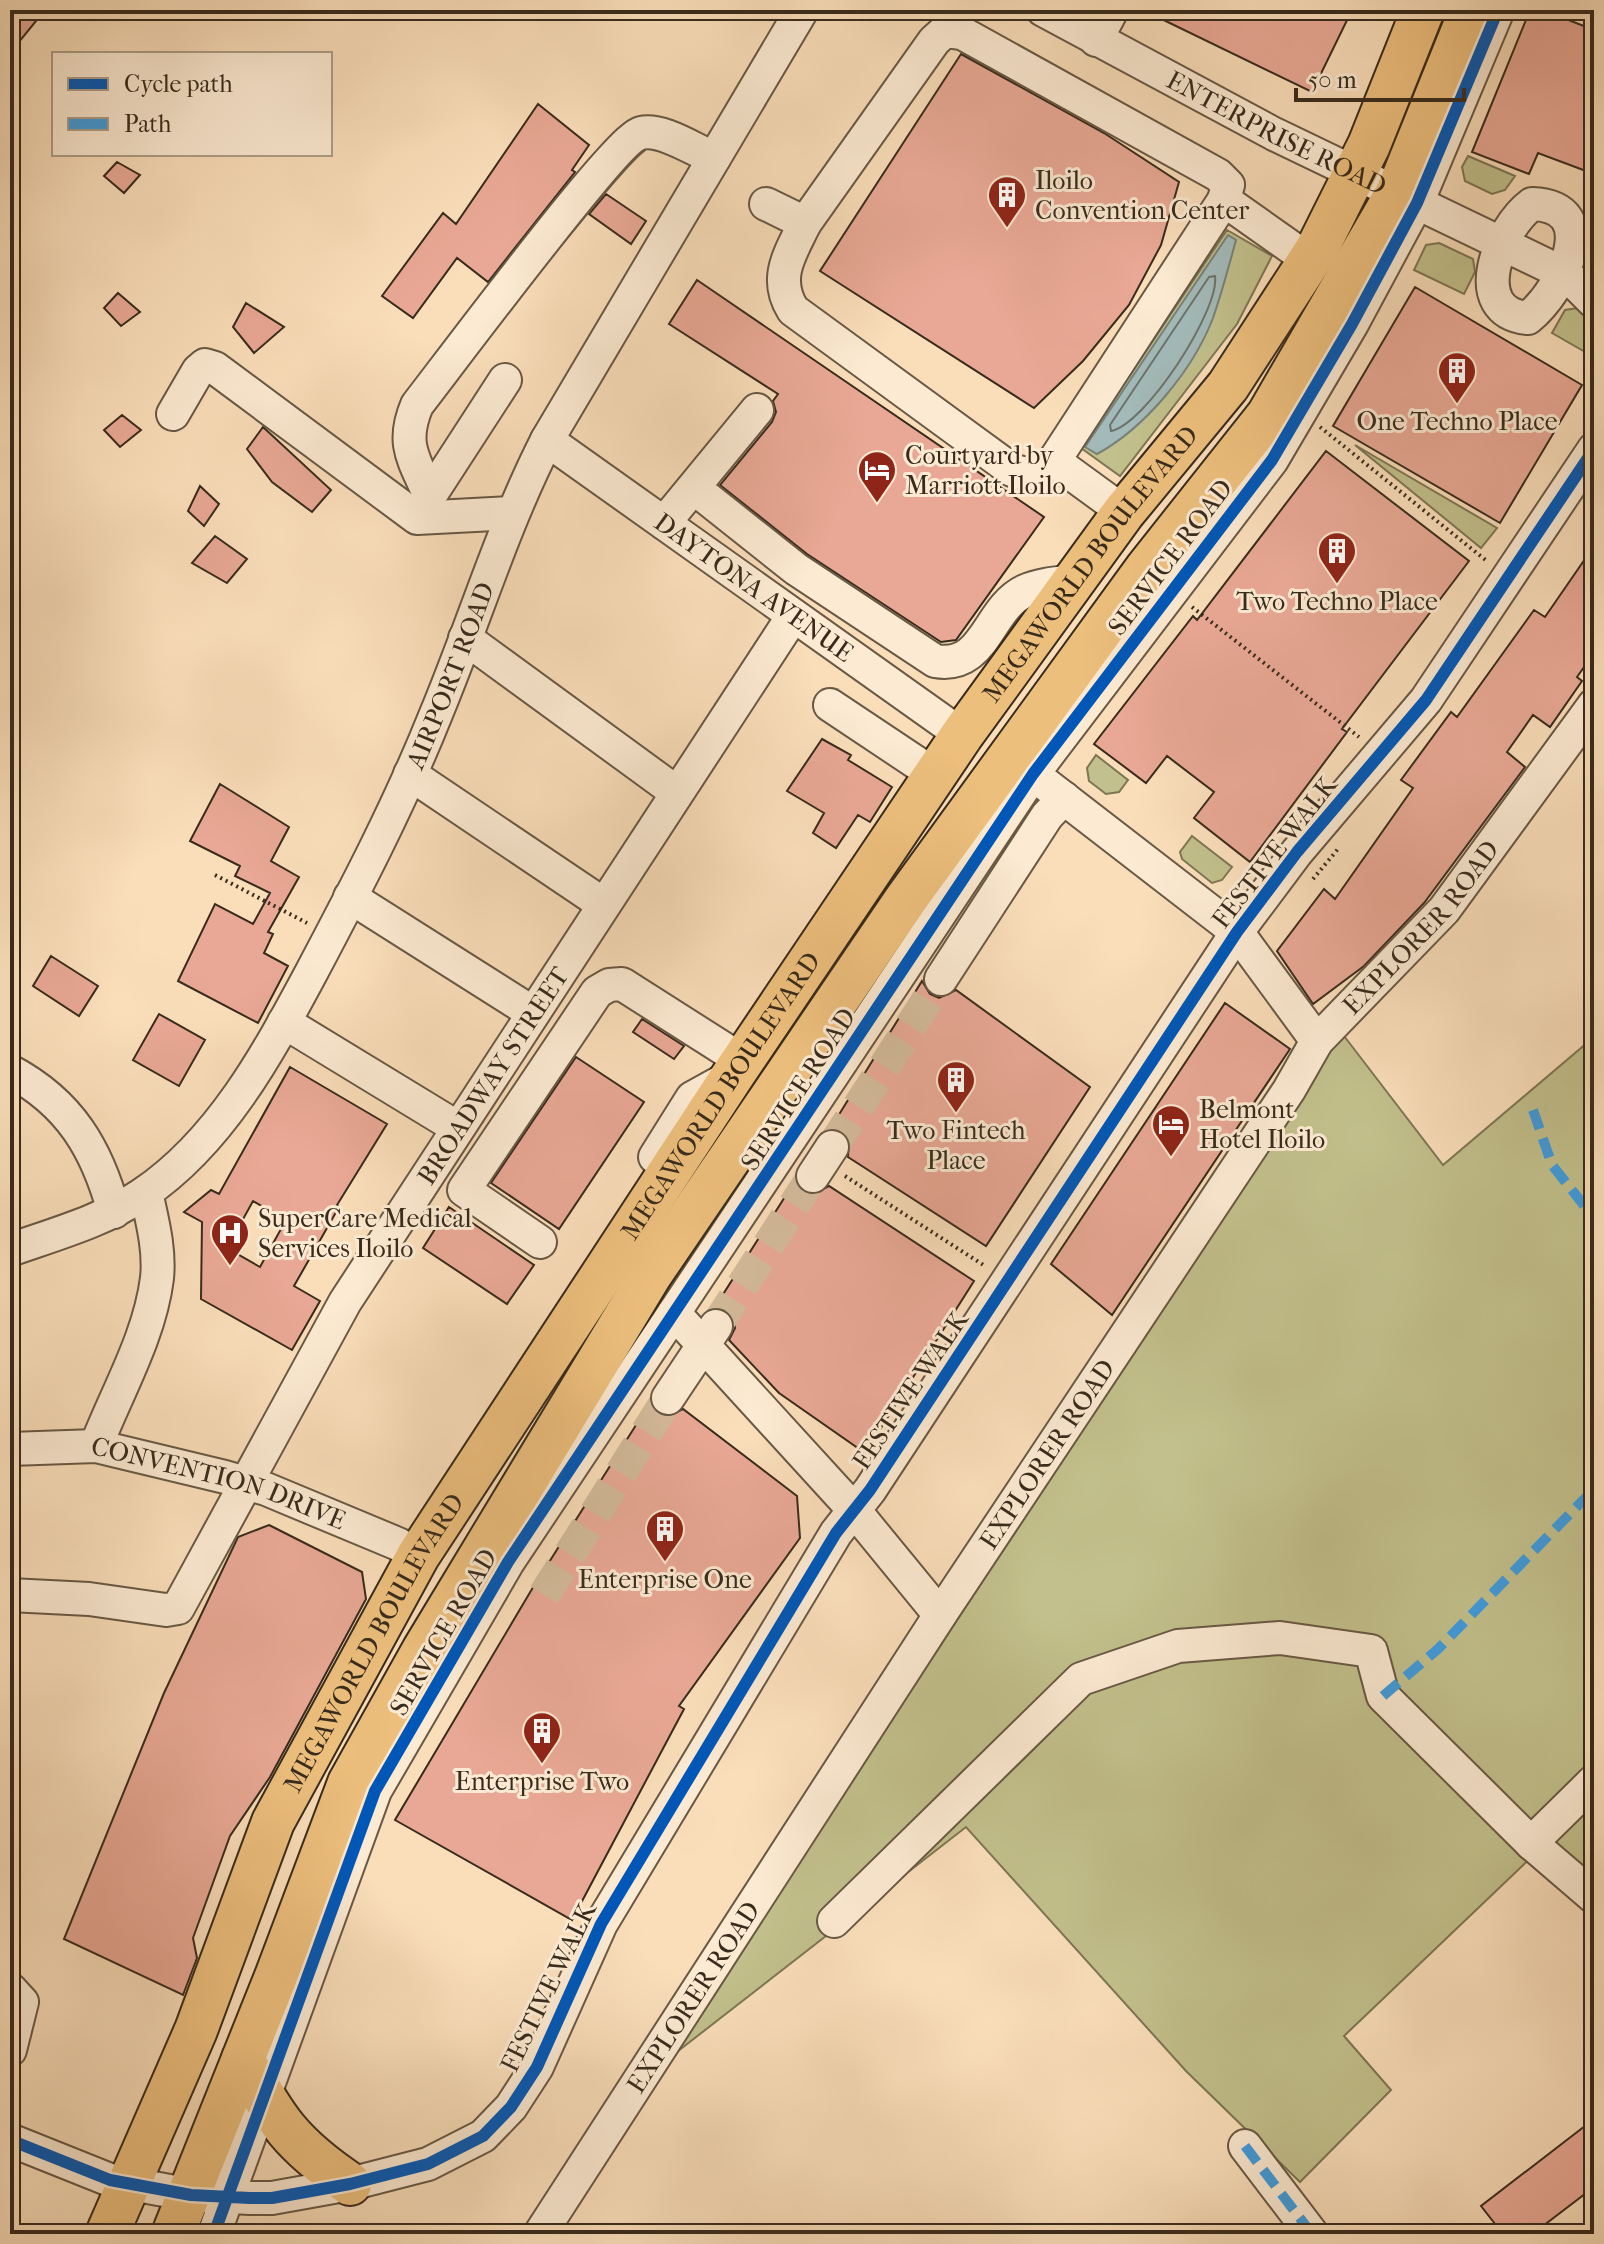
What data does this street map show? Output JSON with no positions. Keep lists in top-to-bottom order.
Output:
{
  "streets": {
    "main road": ["MEGAWORLD BOULEVARD"],
    "street": [
      "ENTERPRISE ROAD",
      "SERVICE ROAD",
      "DAYTONA AVENUE",
      "AIRPORT ROAD",
      "FESTIVE WALK",
      "EXPLORER ROAD",
      "BROADWAY STREET",
      "CONVENTION DRIVE"
    ]
  },
  "crossings": [
    ["ENTERPRISE ROAD", "SERVICE ROAD"],
    ["ENTERPRISE ROAD", "MEGAWORLD BOULEVARD"],
    ["SERVICE ROAD", "MEGAWORLD BOULEVARD"],
    ["SERVICE ROAD", "FESTIVE WALK"],
    ["MEGAWORLD BOULEVARD", "DAYTONA AVENUE"],
    ["MEGAWORLD BOULEVARD", "FESTIVE WALK"],
    ["MEGAWORLD BOULEVARD", "CONVENTION DRIVE"],
    ["DAYTONA AVENUE", "AIRPORT ROAD"],
    ["DAYTONA AVENUE", "BROADWAY STREET"],
    ["BROADWAY STREET", "CONVENTION DRIVE"]
  ],
  "places": {
    "building": [
      "Iloilo Convention Center",
      "One Techno Place",
      "Two Techno Place",
      "Two Fintech Place",
      "Enterprise One",
      "Enterprise Two"
    ],
    "hotel": ["Courtyard by Marriott Iloilo", "Belmont Hotel Iloilo"],
    "hospital": ["SuperCare Medical Services Iloilo"]
  },
  "legend": ["Cycle path", "Path"],
  "scale_bar": "50 m"
}
